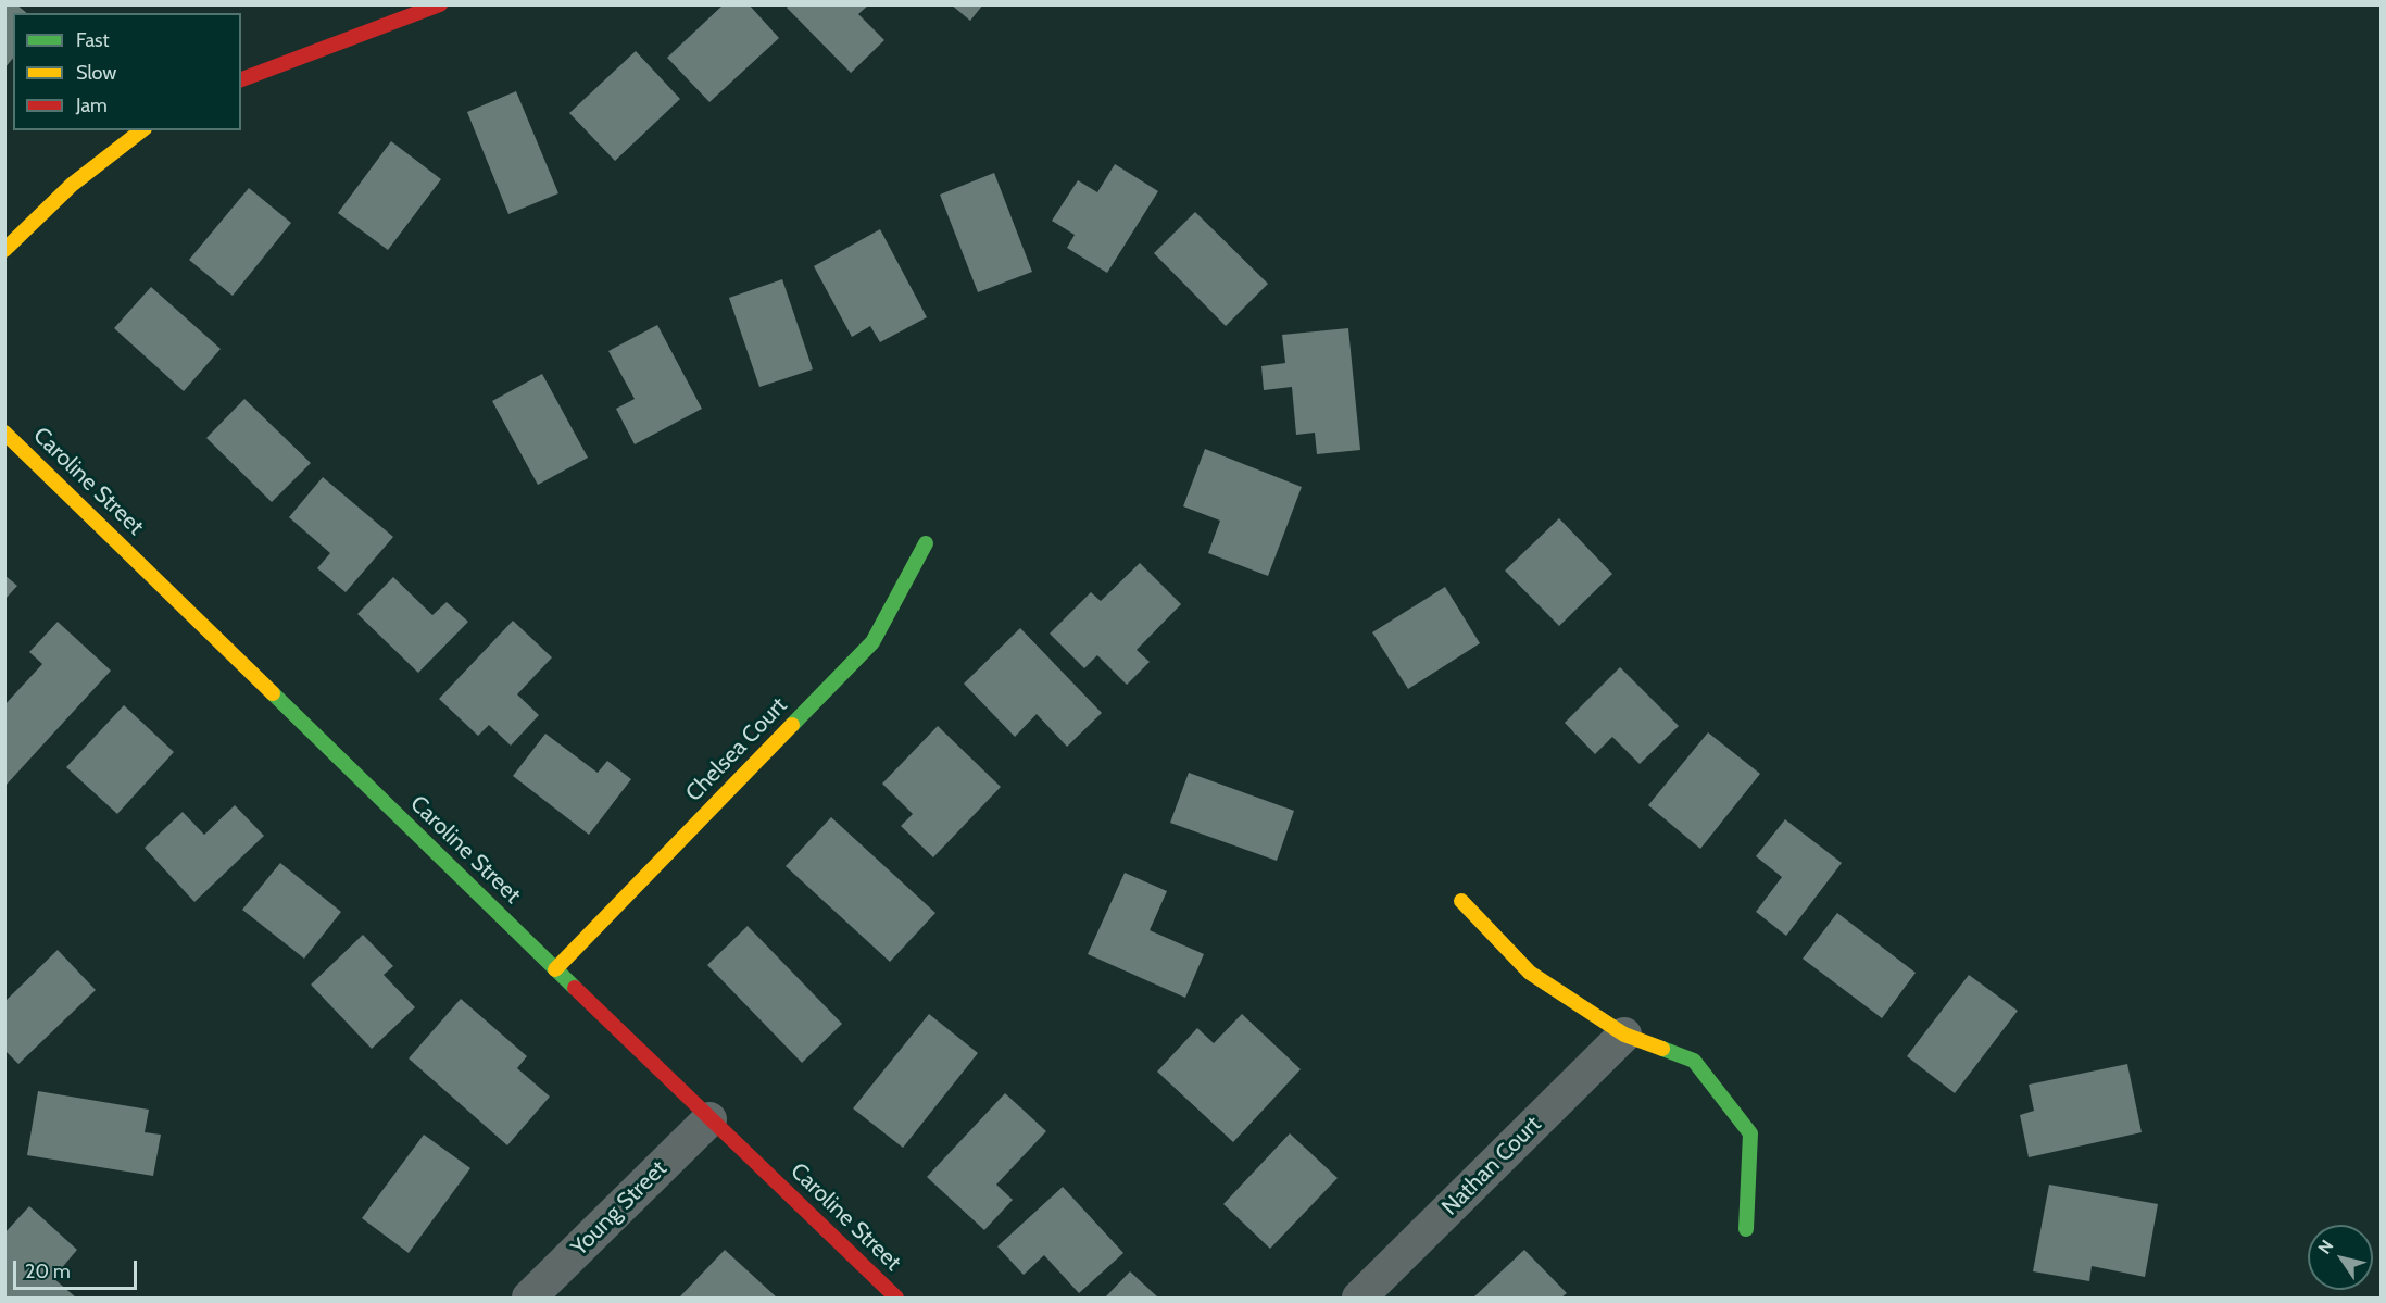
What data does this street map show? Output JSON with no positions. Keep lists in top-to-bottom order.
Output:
{
  "streets": {
    "street": [
      "Caroline Street",
      "Chelsea Court",
      "Nathan Court",
      "Young Street"
    ]
  },
  "crossings": [
    ["Caroline Street", "Chelsea Court"],
    ["Caroline Street", "Young Street"]
  ],
  "legend": ["Fast", "Slow", "Jam"],
  "scale_bar": "20 m",
  "north": "top left"
}
